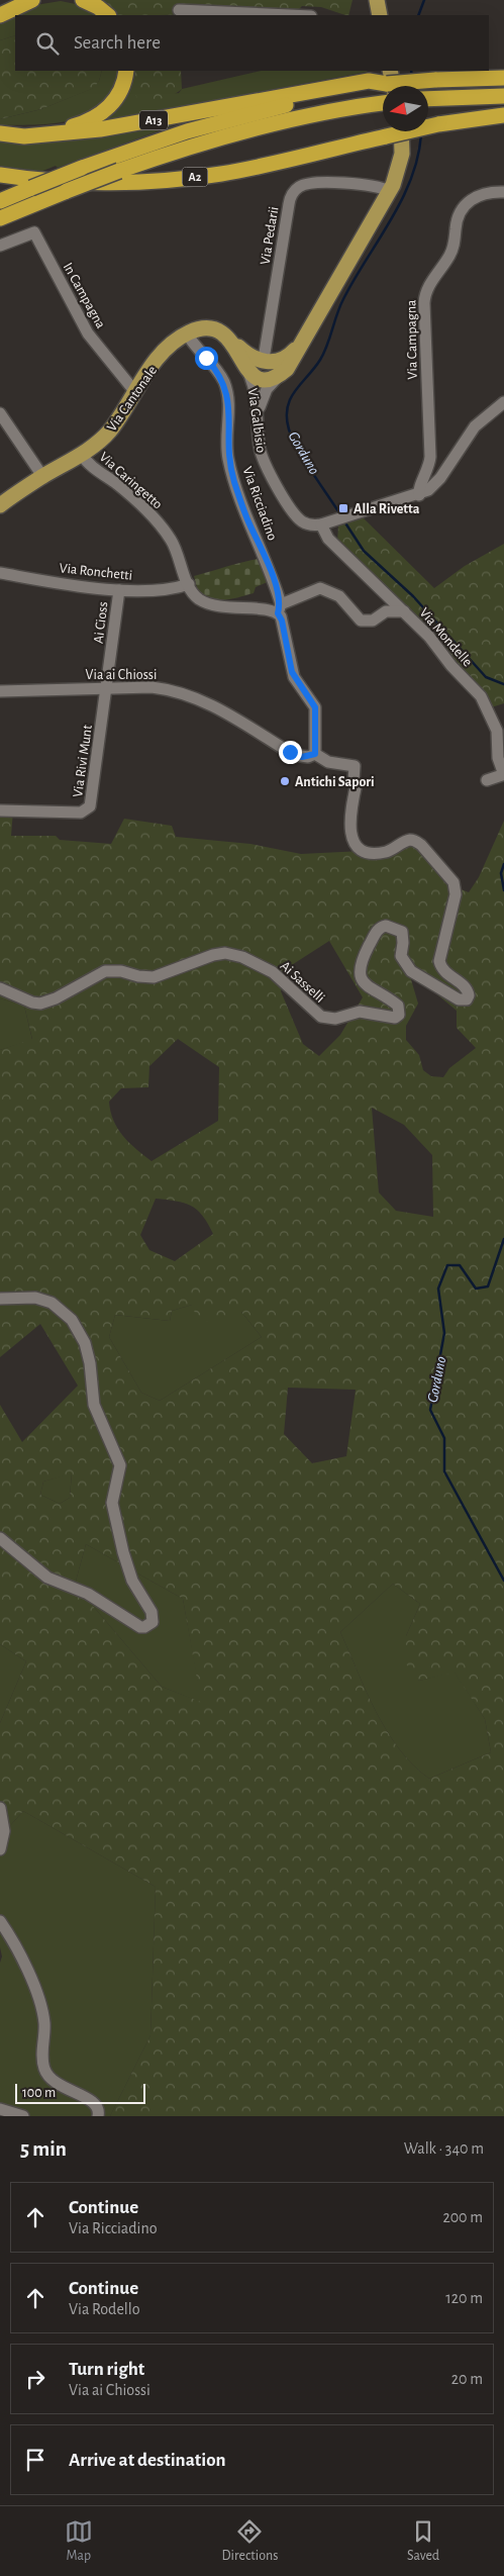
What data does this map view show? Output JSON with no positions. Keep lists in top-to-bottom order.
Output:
{
  "streets": {
    "highway": ["A13", "A2"],
    "main road": ["Via Cantonale", "Via Galbisio"],
    "street": [
      "Via Pedarii",
      "In Campagna",
      "Via Campagna",
      "Via Caringetto",
      "Via Ricciadino",
      "Via Ronchetti",
      "Ai Cioss",
      "Via Mondelle",
      "Via ai Chiossi",
      "Via Rivi Munt",
      "Ai Sasselli"
    ]
  },
  "crossings": [
    ["A13", "A2"],
    ["In Campagna", "Via Cantonale"],
    ["Via Cantonale", "Via Caringetto"],
    ["Via Cantonale", "Via Ricciadino"],
    ["Via Galbisio", "Via Mondelle"],
    ["Via Caringetto", "Via Ricciadino"],
    ["Via Caringetto", "Via Ronchetti"],
    ["Via Ricciadino", "Via ai Chiossi"],
    ["Via Ricciadino", "Ai Sasselli"],
    ["Via Ronchetti", "Ai Cioss"],
    ["Ai Cioss", "Via ai Chiossi"],
    ["Ai Cioss", "Via Rivi Munt"],
    ["Via ai Chiossi", "Via Rivi Munt"],
    ["Via ai Chiossi", "Ai Sasselli"]
  ],
  "water": ["Gorduno"],
  "places": {
    "transit": ["Alla Rivetta"],
    "other": ["Antichi Sapori"]
  },
  "scale_bar": "100 m",
  "north": "left",
  "page": {
    "search": "Search here",
    "scale": "100 m",
    "heading": ["5 min", "Walk · 340 m"],
    "list": [
      ["Continue", "Via Ricciadino", "200 m"],
      ["Continue", "Via Rodello", "120 m"],
      ["Turn right", "Via ai Chiossi", "20 m"],
      "Arrive at destination"
    ],
    "nav": ["Map", "Directions", "Saved"]
  }
}
